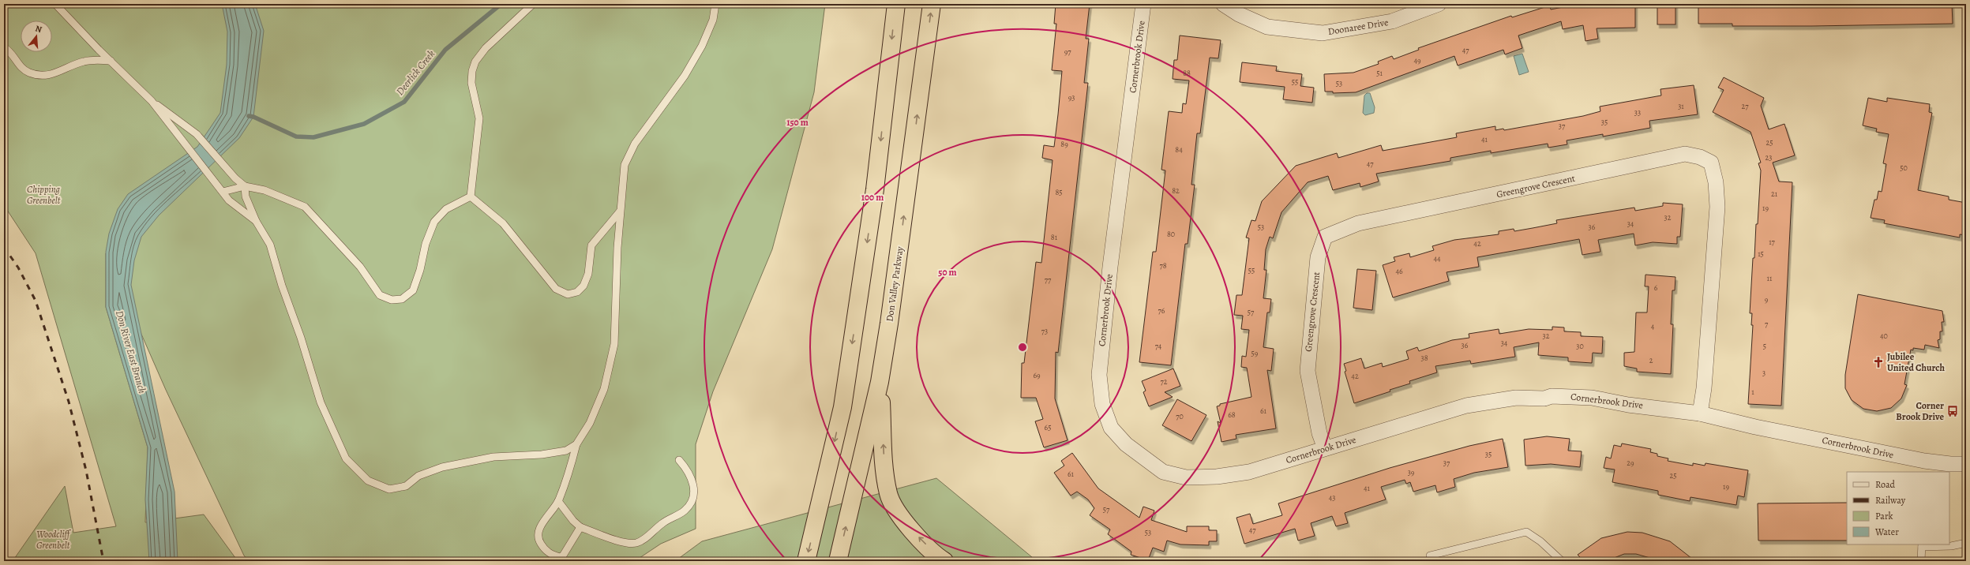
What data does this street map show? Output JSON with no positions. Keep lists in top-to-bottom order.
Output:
{
  "streets": {
    "highway": ["Don Valley Parkway"],
    "street": ["Doonaree Drive", "Cornerbrook Drive", "Greengrove Crescent"]
  },
  "crossings": [
    ["Cornerbrook Drive", "Greengrove Crescent"]
  ],
  "water": ["Deerlick Creek", "Don River East Branch"],
  "parks": ["Chipping Greenbelt", "Woodcliff Greenbelt"],
  "places": {
    "church": ["Jubilee United Church"],
    "bus stop": ["Corner Brook Drive"]
  },
  "house_numbers": [
    "47",
    "97",
    "49",
    "88",
    "51",
    "55",
    "53",
    "93",
    "31",
    "27",
    "33",
    "35",
    "37",
    "41",
    "25",
    "89",
    "84",
    "23",
    "47",
    "50",
    "82",
    "85",
    "21",
    "19",
    "32",
    "34",
    "53",
    "36",
    "80",
    "81",
    "17",
    "42",
    "15",
    "44",
    "78",
    "55",
    "46",
    "11",
    "77",
    "6",
    "9",
    "76",
    "57",
    "7",
    "4",
    "73",
    "32",
    "40",
    "34",
    "36",
    "74",
    "30",
    "5",
    "59",
    "38",
    "2",
    "3",
    "69",
    "42",
    "72",
    "1",
    "61",
    "68",
    "70",
    "65",
    "35",
    "37",
    "29",
    "39",
    "61",
    "25",
    "19",
    "41",
    "43",
    "57",
    "47",
    "53"
  ],
  "legend": [
    "Road",
    "Railway",
    "Park",
    "Water"
  ],
  "north": "top",
  "rings": ["150 m", "100 m", "50 m"]
}
